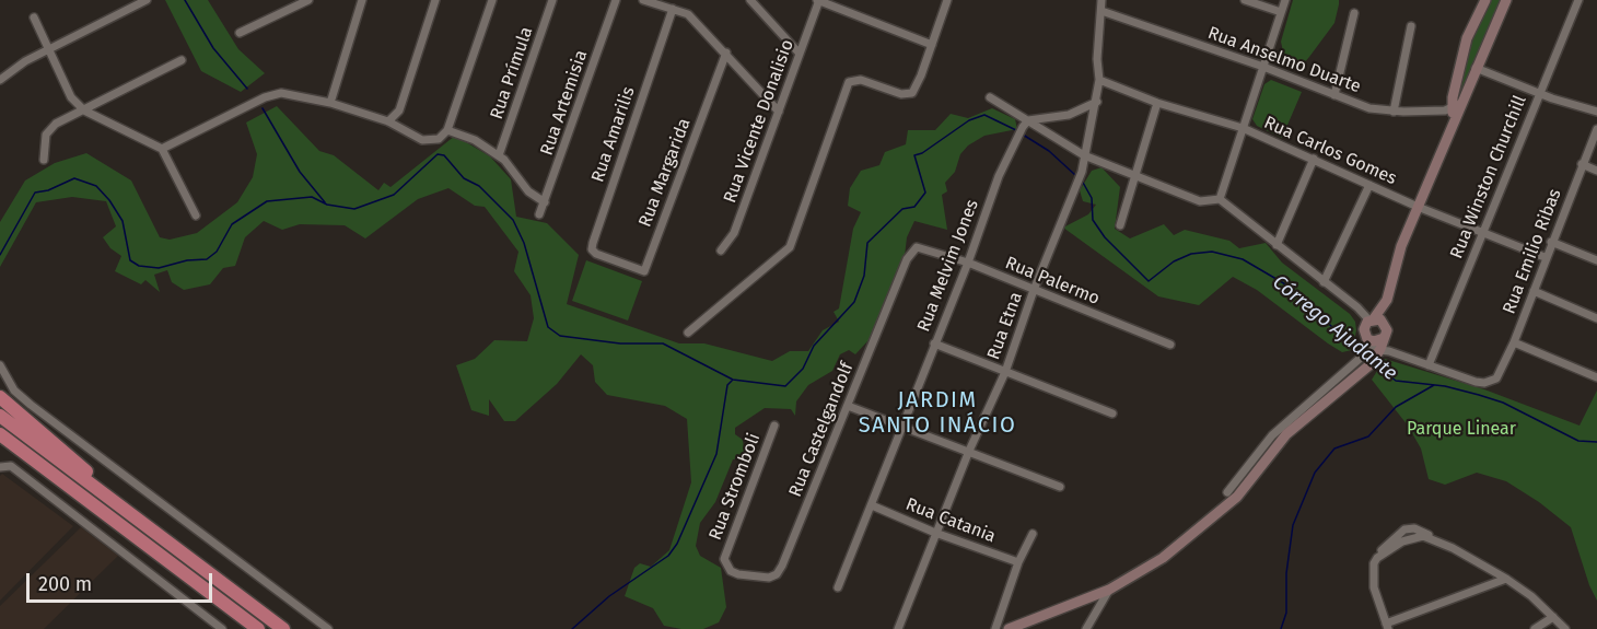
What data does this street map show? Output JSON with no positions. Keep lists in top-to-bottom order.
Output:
{
  "streets": {
    "street": [
      "Rua Anselmo Duarte",
      "Rua Prímula",
      "Rua Artemisia",
      "Rua Vicente Donalisio",
      "Rua Amarilis",
      "Rua Carlos Gomes",
      "Rua Margarida",
      "Rua Winston Churchill",
      "Rua Emilio Ribas",
      "Rua Melvim Jones",
      "Rua Palermo",
      "Rua Etna",
      "Rua Castelgandolf",
      "Rua Stromboli",
      "Rua Catania"
    ]
  },
  "crossings": [
    ["Rua Amarilis", "Rua Margarida"],
    ["Rua Carlos Gomes", "Rua Winston Churchill"],
    ["Rua Carlos Gomes", "Rua Emilio Ribas"],
    ["Rua Winston Churchill", "Rua Emilio Ribas"],
    ["Rua Melvim Jones", "Rua Palermo"],
    ["Rua Melvim Jones", "Rua Catania"],
    ["Rua Palermo", "Rua Etna"],
    ["Rua Palermo", "Rua Castelgandolf"],
    ["Rua Etna", "Rua Catania"],
    ["Rua Castelgandolf", "Rua Stromboli"]
  ],
  "districts": ["JARDIM SANTO INÁCIO"],
  "water": ["Córrego Ajudante"],
  "parks": ["Parque Linear"],
  "scale_bar": "200 m"
}
